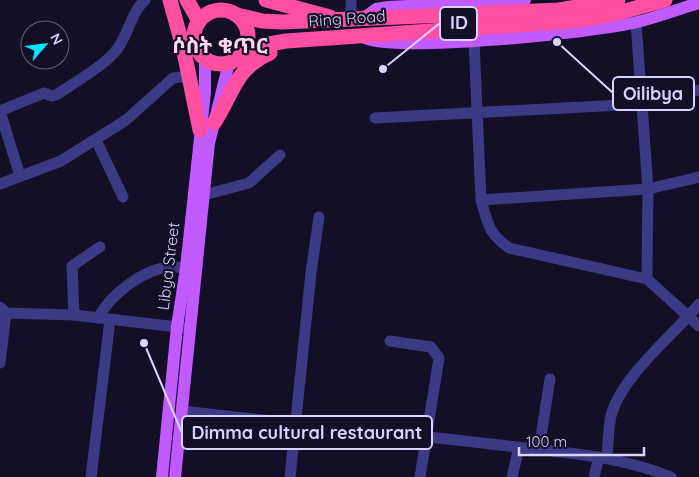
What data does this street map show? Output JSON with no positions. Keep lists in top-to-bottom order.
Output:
{
  "streets": {
    "highway": ["Ring Road"],
    "main road": ["Libya Street"]
  },
  "crossings": [
    ["Ring Road", "Libya Street"]
  ],
  "districts": ["ሶስት ቁጥር"],
  "places": ["Oilibya", "ID", "Dimma cultural restaurant"],
  "scale_bar": "100 m",
  "north": "top right"
}
